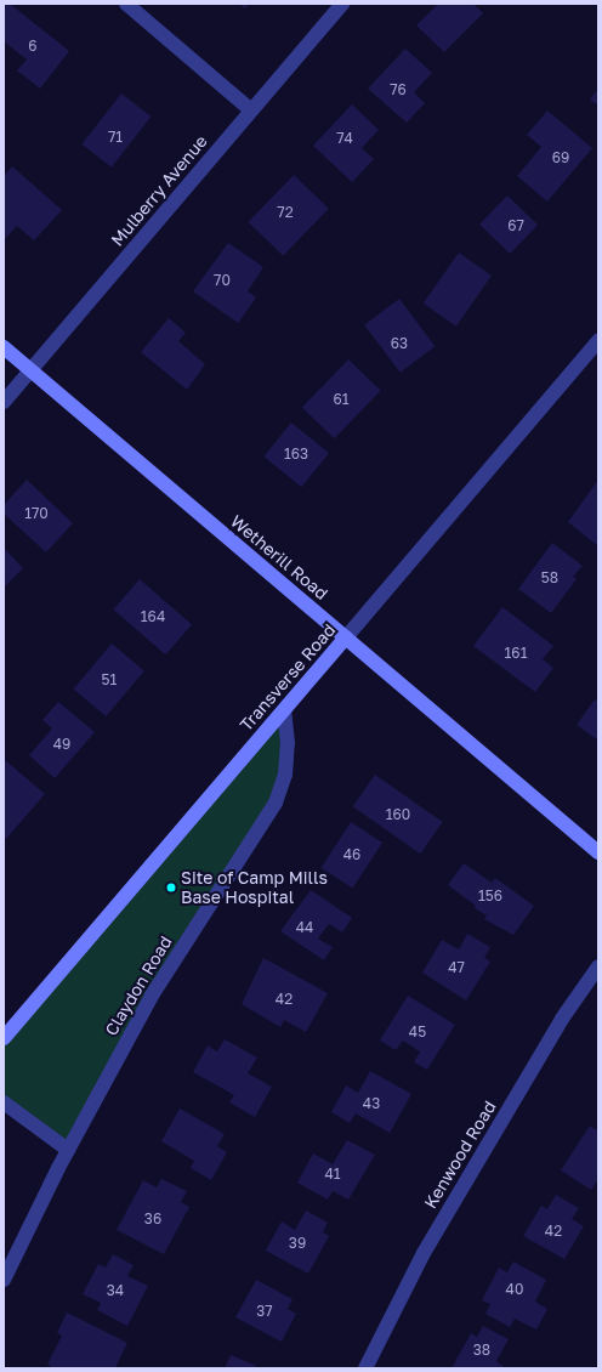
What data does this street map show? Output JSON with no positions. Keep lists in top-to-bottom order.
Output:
{
  "streets": {
    "street": [
      "Mulberry Avenue",
      "Wetherill Road",
      "Transverse Road",
      "Claydon Road",
      "Kenwood Road"
    ]
  },
  "crossings": [
    ["Mulberry Avenue", "Wetherill Road"],
    ["Wetherill Road", "Transverse Road"],
    ["Transverse Road", "Claydon Road"]
  ],
  "places": ["Site of Camp Mills Base Hospital"],
  "house_numbers": [
    "6",
    "76",
    "71",
    "74",
    "69",
    "72",
    "67",
    "70",
    "63",
    "61",
    "163",
    "170",
    "58",
    "164",
    "161",
    "51",
    "49",
    "160",
    "46",
    "156",
    "44",
    "47",
    "42",
    "45",
    "43",
    "41",
    "36",
    "42",
    "39",
    "40",
    "34",
    "37",
    "38"
  ]
}
